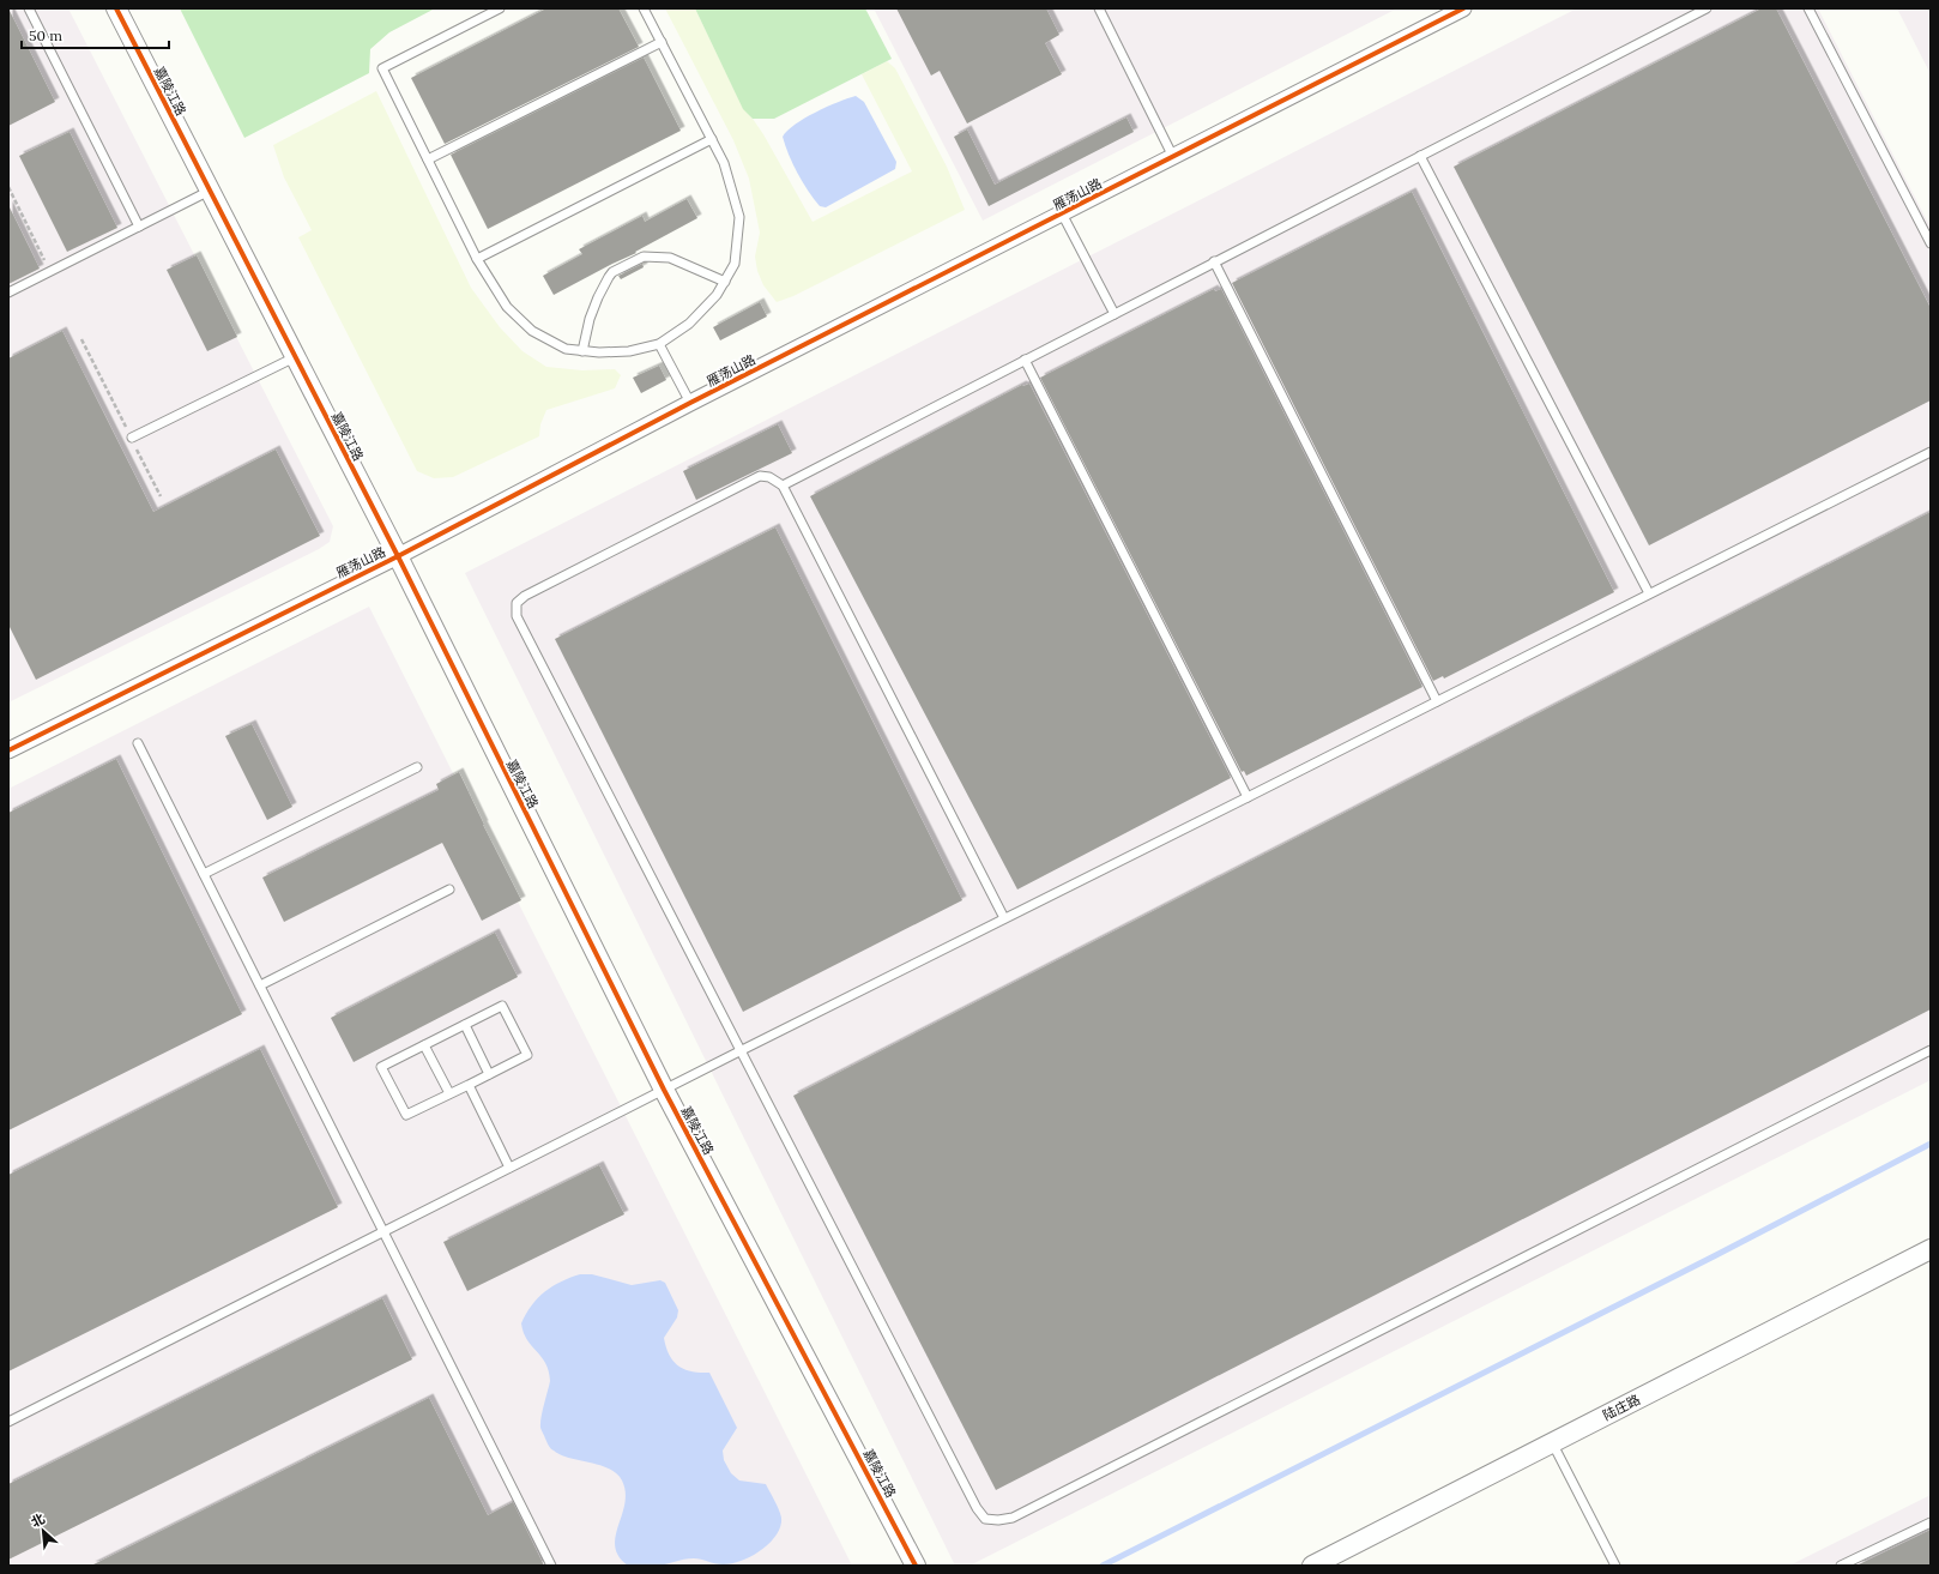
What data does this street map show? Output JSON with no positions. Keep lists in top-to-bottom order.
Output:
{
  "streets": {
    "street": ["嘉陵江路", "雁荡山路", "陆庄路"]
  },
  "crossings": [
    ["嘉陵江路", "雁荡山路"]
  ],
  "scale_bar": "50 m",
  "north": "top left"
}
